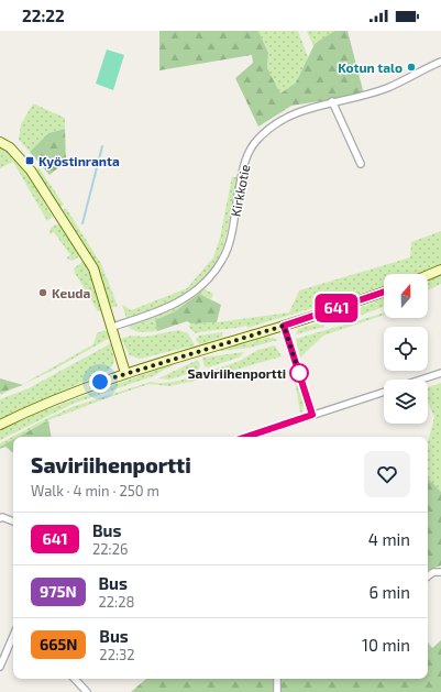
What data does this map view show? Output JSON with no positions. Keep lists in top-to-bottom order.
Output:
{
  "streets": {
    "street": ["Kirkkotie"]
  },
  "places": {
    "other": ["Kotun talo", "Keuda", "Saviriihenportti"],
    "transit": ["Kyöstinranta"]
  },
  "lines": ["bus line 641"],
  "north": "top",
  "page": {
    "status": "22:22",
    "on_map": "641",
    "heading": ["Saviriihenportti", "Walk · 4 min · 250 m"],
    "list": [
      {
        "mark": "641",
        "name": "Bus",
        "note": "22:26",
        "value": "4 min"
      },
      {
        "mark": "975N",
        "name": "Bus",
        "note": "22:28",
        "value": "6 min"
      },
      {
        "mark": "665N",
        "name": "Bus",
        "note": "22:32",
        "value": "10 min"
      }
    ]
  }
}
